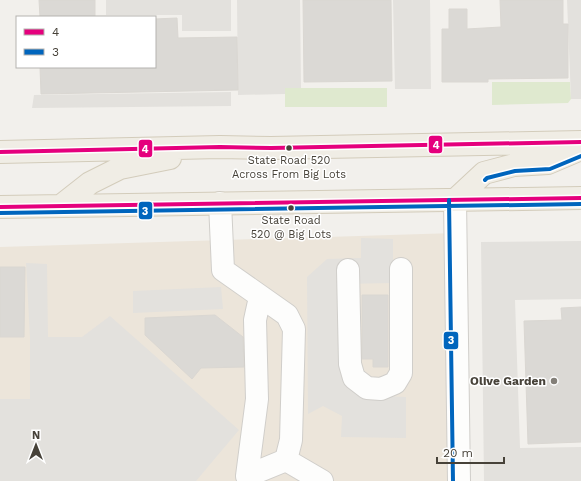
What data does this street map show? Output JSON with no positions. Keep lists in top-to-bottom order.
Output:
{
  "places": ["State Road 520 Across From Big Lots", "State Road 520 @ Big Lots", "Olive Garden"],
  "lines": ["transit line 4", "transit line 3"],
  "legend": ["4", "3"],
  "scale_bar": "20 m",
  "north": "top"
}
